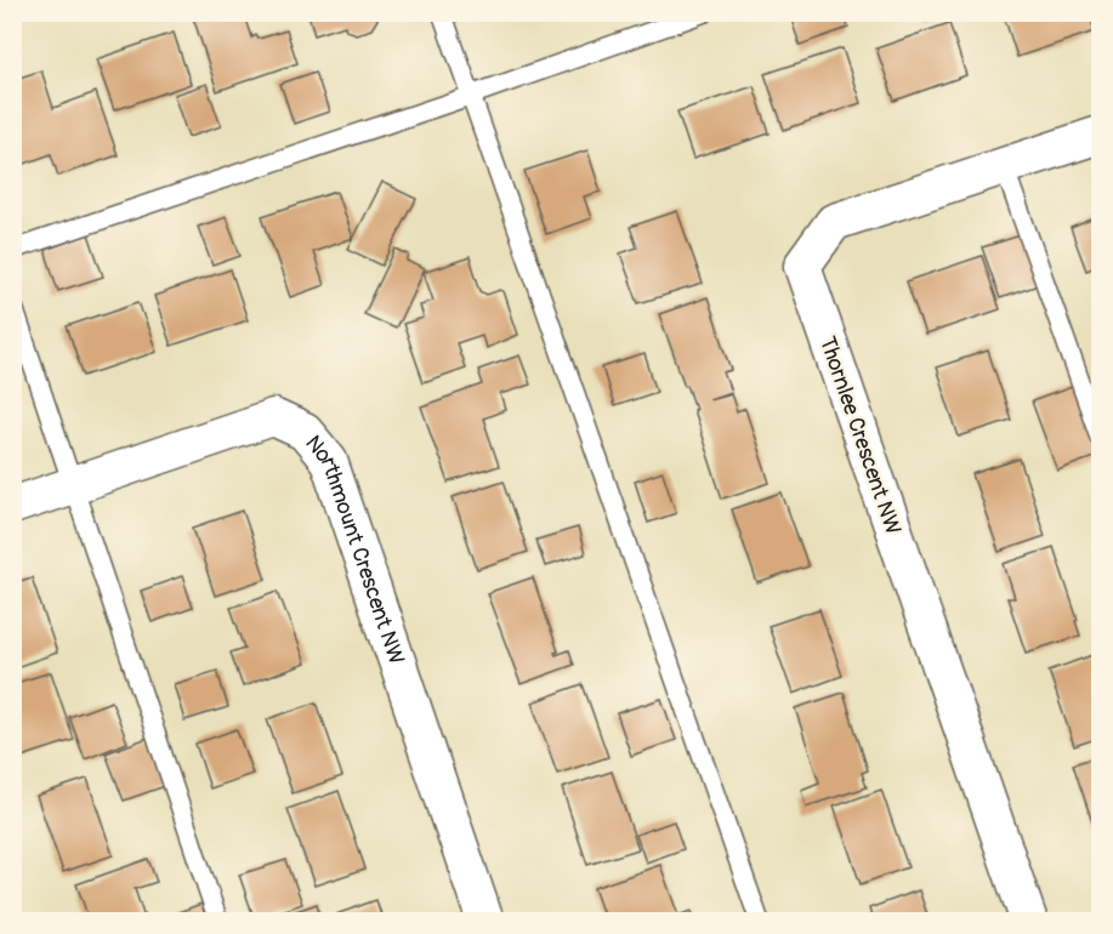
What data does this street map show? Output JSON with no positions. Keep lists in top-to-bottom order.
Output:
{
  "streets": {
    "street": ["Thornlee Crescent NW", "Northmount Crescent NW"]
  }
}
